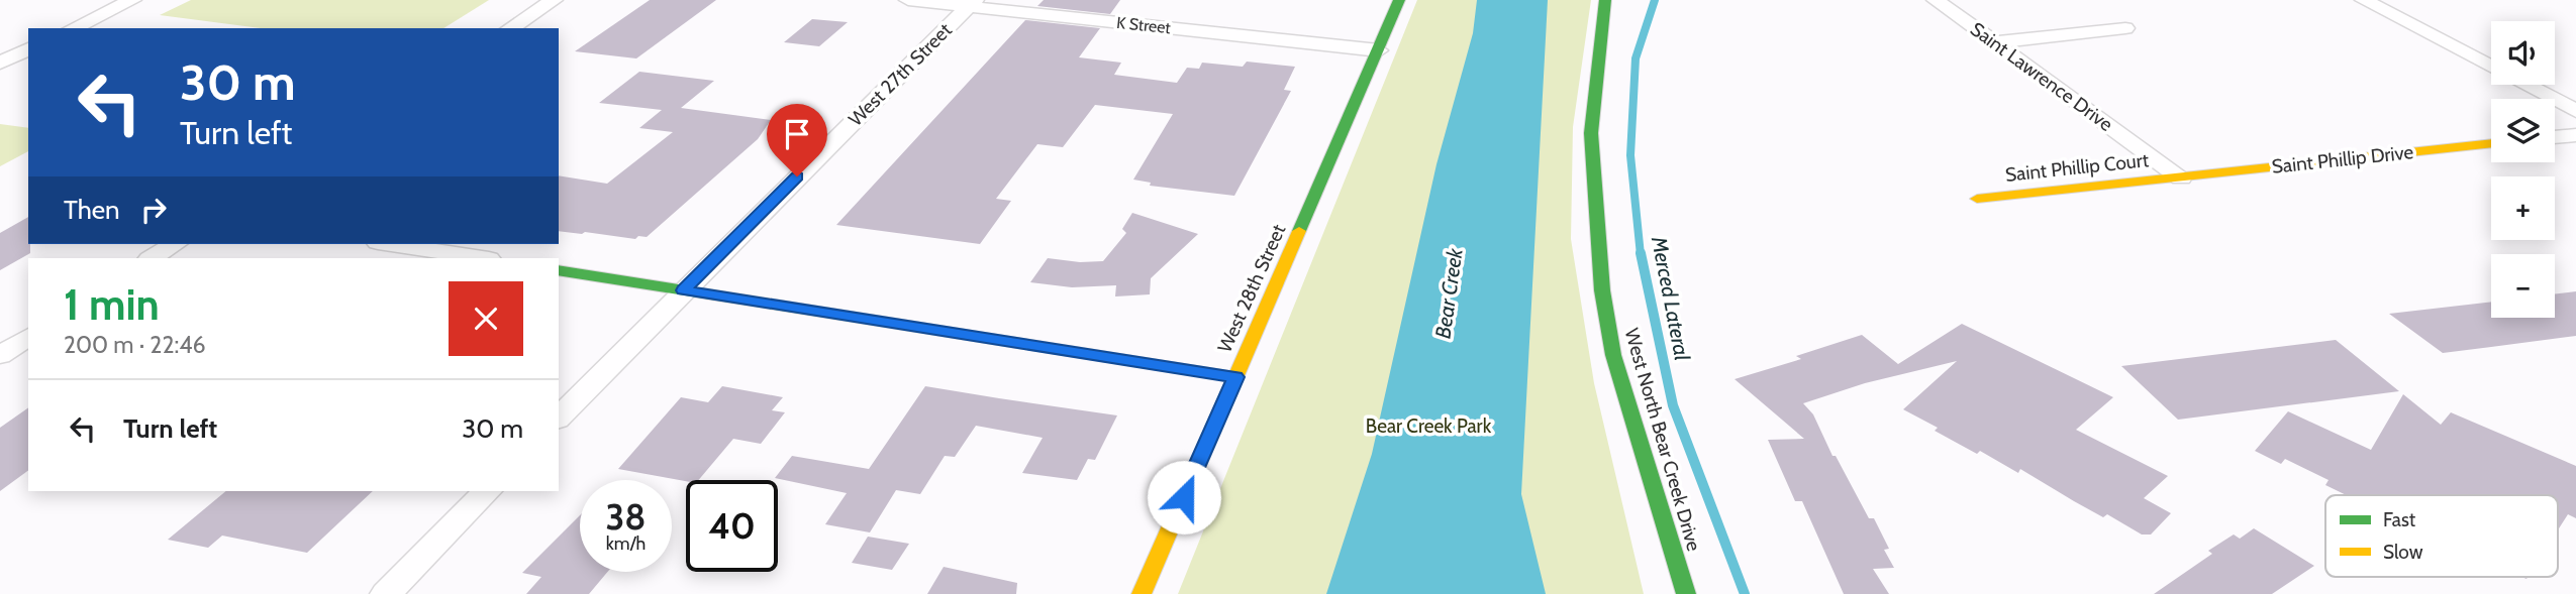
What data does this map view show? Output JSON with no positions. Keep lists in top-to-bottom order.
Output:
{
  "streets": {
    "street": [
      "K Street",
      "West 27th Street",
      "Saint Lawrence Drive",
      "Saint Phillip Drive",
      "Saint Phillip Court",
      "West 28th Street",
      "West North Bear Creek Drive"
    ]
  },
  "crossings": [
    ["K Street", "West 27th Street"],
    ["K Street", "West 28th Street"],
    ["Saint Lawrence Drive", "Saint Phillip Drive"],
    ["Saint Lawrence Drive", "Saint Phillip Court"],
    ["Saint Phillip Drive", "Saint Phillip Court"]
  ],
  "water": ["Bear Creek", "Merced Lateral"],
  "parks": ["Bear Creek Park"],
  "legend": ["Fast", "Slow"],
  "page": {
    "map_buttons": ["+", "−"],
    "turn": ["30 m", "Turn left"],
    "then": "Then",
    "heading": ["1 min", "200 m · 22:46"],
    "list": [
      {
        "name": "Turn left",
        "value": "30 m"
      }
    ],
    "speed": "38 km/h",
    "limit": "40"
  }
}
